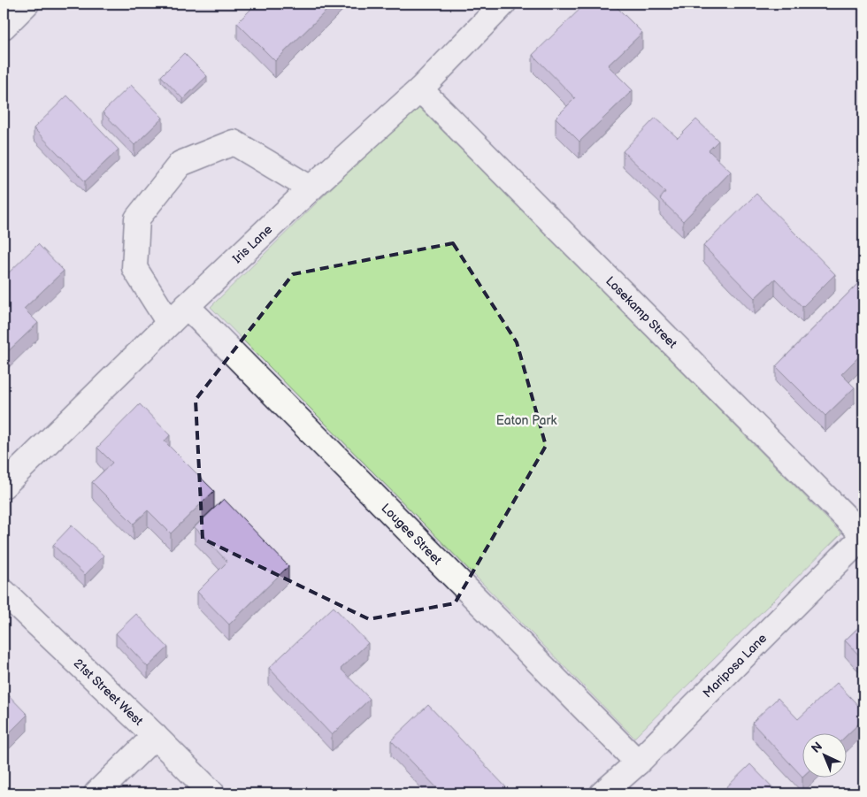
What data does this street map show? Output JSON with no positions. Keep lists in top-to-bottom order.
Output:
{
  "streets": {
    "street": [
      "Iris Lane",
      "Losekamp Street",
      "Lougee Street",
      "Mariposa Lane",
      "21st Street West"
    ]
  },
  "crossings": [
    ["Iris Lane", "Losekamp Street"],
    ["Iris Lane", "Lougee Street"],
    ["Losekamp Street", "Mariposa Lane"],
    ["Lougee Street", "Mariposa Lane"]
  ],
  "parks": ["Eaton Park"],
  "north": "top left"
}
